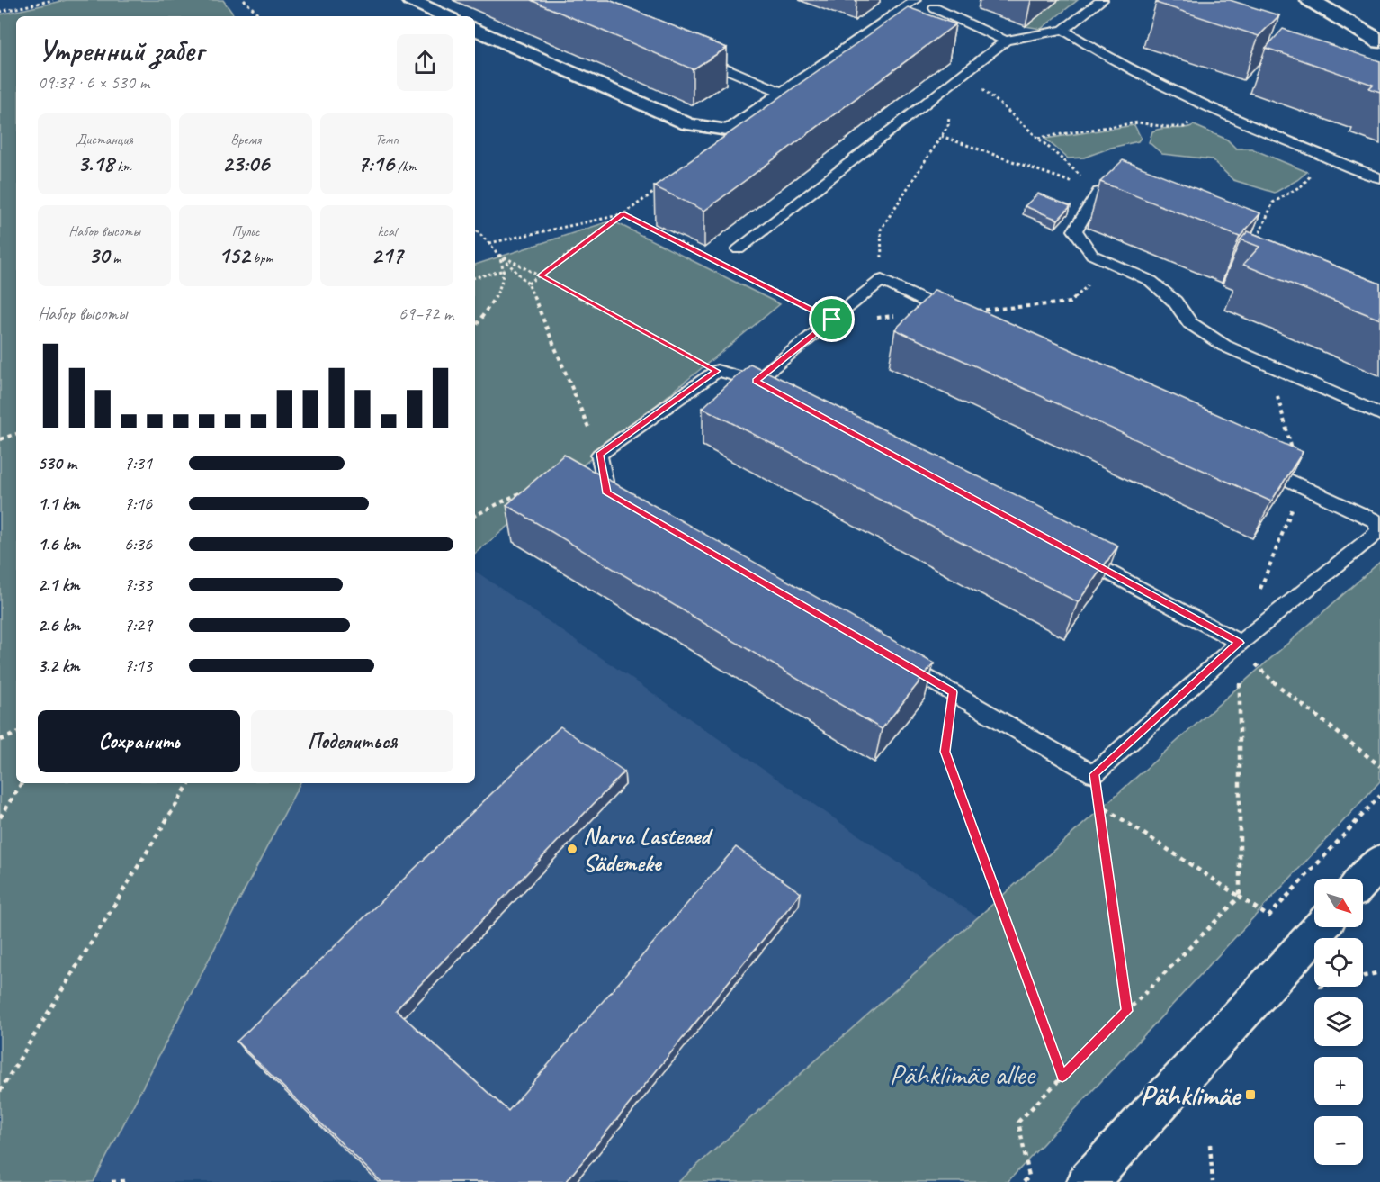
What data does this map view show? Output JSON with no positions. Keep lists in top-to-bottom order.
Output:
{
  "parks": ["Pähklimäe allee"],
  "places": {
    "other": ["Narva Lasteaed Sädemeke"],
    "transit": ["Pähklimäe"]
  },
  "north": "bottom right",
  "page": {
    "heading": ["Утренний забег", "09:37 · 6 × 530 m"],
    "stats": [
      ["Дистанция", "3.18 km"],
      ["Время", "23:06"],
      ["Темп", "7:16 /km"],
      ["Набор высоты", "30 m"],
      ["Пульс", "152 bpm"],
      ["kcal", "217"]
    ],
    "chart": ["Набор высоты", "69–72 m"],
    "list": [
      {
        "name": "530 m",
        "note": "7:31"
      },
      {
        "name": "1.1 km",
        "note": "7:16"
      },
      {
        "name": "1.6 km",
        "note": "6:36"
      },
      {
        "name": "2.1 km",
        "note": "7:33"
      },
      {
        "name": "2.6 km",
        "note": "7:29"
      },
      {
        "name": "3.2 km",
        "note": "7:13"
      }
    ],
    "buttons": ["Сохранить", "Поделиться"],
    "map_buttons": ["+", "−"]
  }
}
